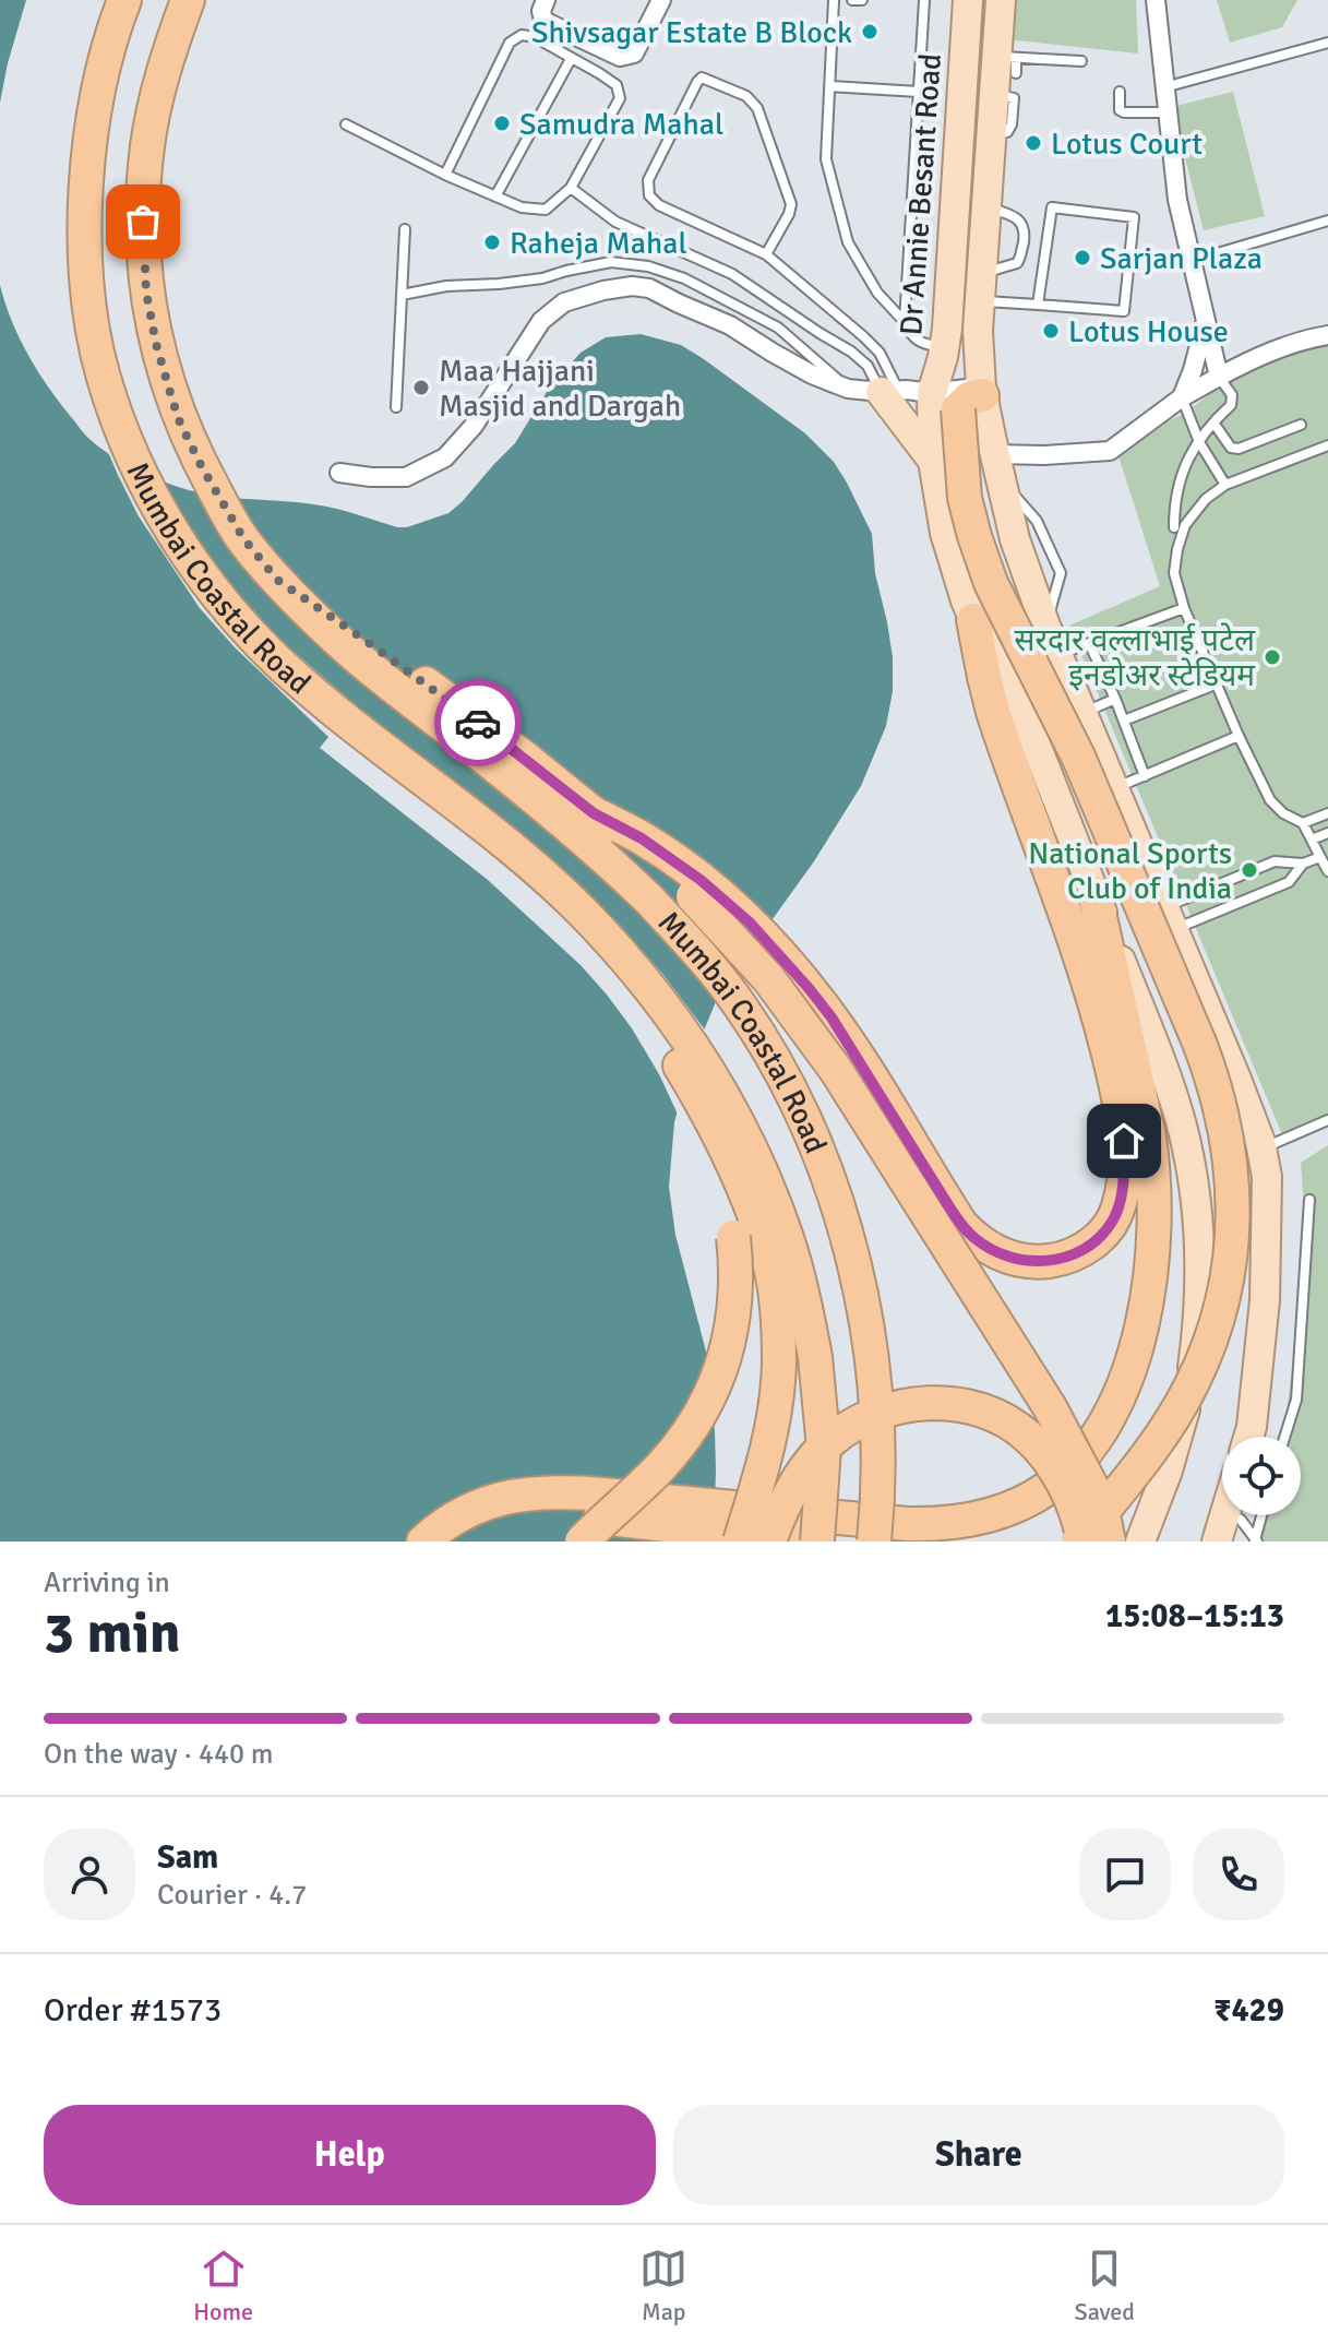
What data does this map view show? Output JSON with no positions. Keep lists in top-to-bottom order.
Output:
{
  "streets": {
    "highway": ["Mumbai Coastal Road"],
    "main road": ["Dr Annie Besant Road"]
  },
  "places": [
    "Shivsagar Estate B Block",
    "Samudra Mahal",
    "Lotus Court",
    "Raheja Mahal",
    "Sarjan Plaza",
    "Lotus House",
    "Maa Hajjani Masjid and Dargah",
    "सरदार वल्लाभाई पटेल इनडोअर स्टेडियम",
    "National Sports Club of India"
  ],
  "page": {
    "heading": ["3 min", "Arriving in", "15:08–15:13"],
    "panel": [
      "Sam",
      "Courier · 4.7",
      "Order #1573",
      "₹429"
    ],
    "bar": "On the way · 440 m",
    "buttons": ["Help", "Share"],
    "tabs": ["Home", "Map", "Saved"]
  }
}
